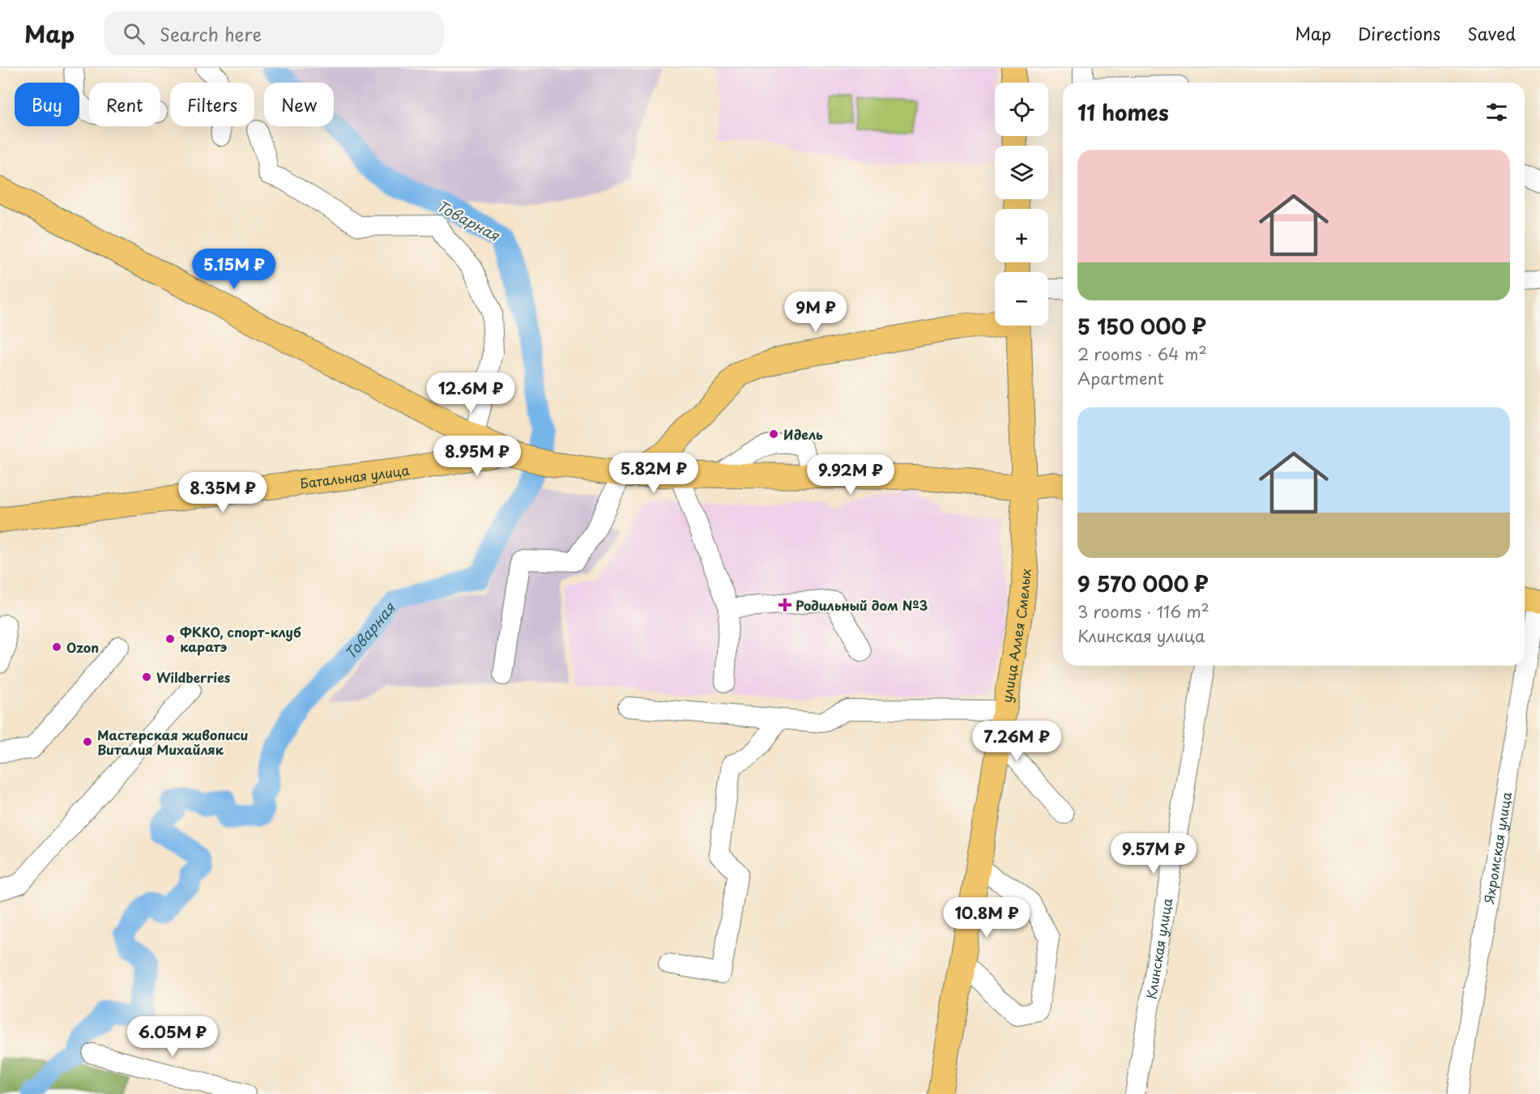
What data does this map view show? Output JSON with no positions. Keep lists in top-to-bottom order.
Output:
{
  "streets": {
    "main road": ["Батальная улица", "улица Аллея Смелых"],
    "street": ["Яхромская улица", "Клинская улица"]
  },
  "water": ["Товарная"],
  "places": {
    "other": [
      "Идель",
      "ФККО, спорт-клуб каратэ",
      "Ozon",
      "Wildberries",
      "Мастерская живописи Виталия Михайляк"
    ],
    "health": ["Родильный дом №3"]
  },
  "page": {
    "header": "Map",
    "search": "Search here",
    "nav": ["Map", "Directions", "Saved"],
    "map_buttons": ["+", "−"],
    "chip": [
      "Buy",
      "Rent",
      "Filters",
      "New"
    ],
    "heading": "11 homes",
    "list": [
      {
        "name": "5 150 000 ₽",
        "note": "2 rooms · 64 m² · Apartment"
      },
      {
        "name": "9 570 000 ₽",
        "note": "3 rooms · 116 m² · Клинская улица"
      }
    ],
    "price": [
      "5.15M ₽",
      "9M ₽",
      "12.6M ₽",
      "8.95M ₽",
      "5.82M ₽",
      "9.92M ₽",
      "8.35M ₽",
      "7.26M ₽",
      "9.57M ₽",
      "10.8M ₽",
      "6.05M ₽"
    ]
  }
}
